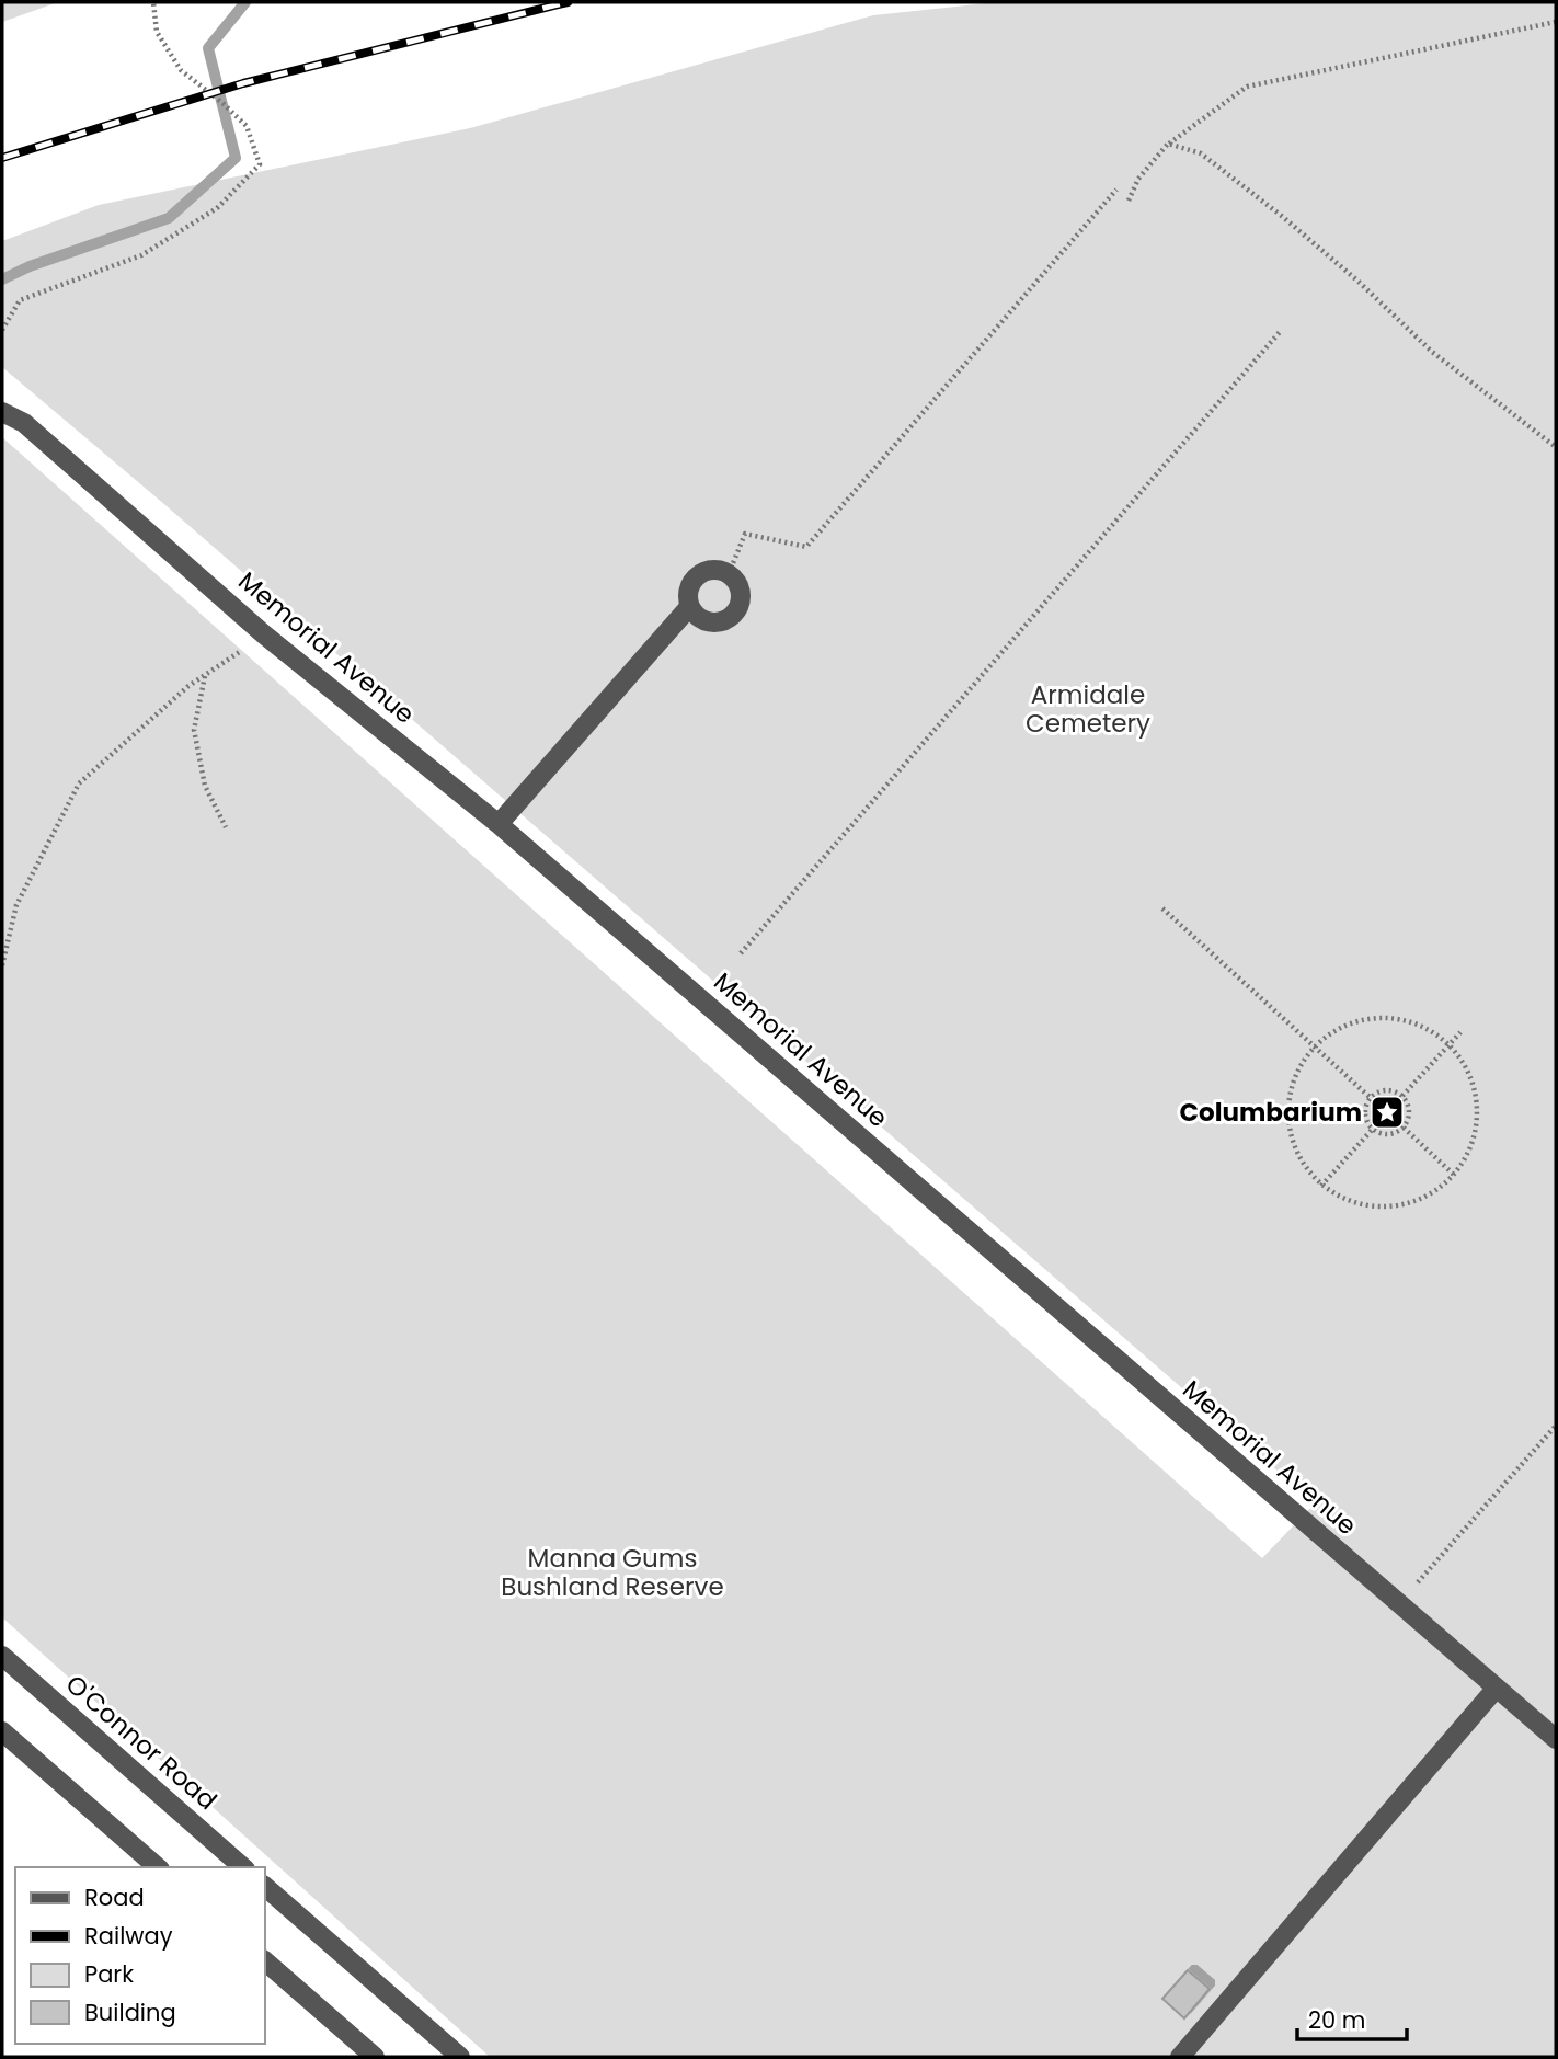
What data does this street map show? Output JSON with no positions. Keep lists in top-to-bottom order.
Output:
{
  "streets": {
    "street": ["Memorial Avenue", "O'Connor Road"]
  },
  "parks": ["Armidale Cemetery", "Manna Gums Bushland Reserve"],
  "places": {
    "place": ["Columbarium"]
  },
  "legend": [
    "Road",
    "Railway",
    "Park",
    "Building"
  ],
  "scale_bar": "20 m"
}
